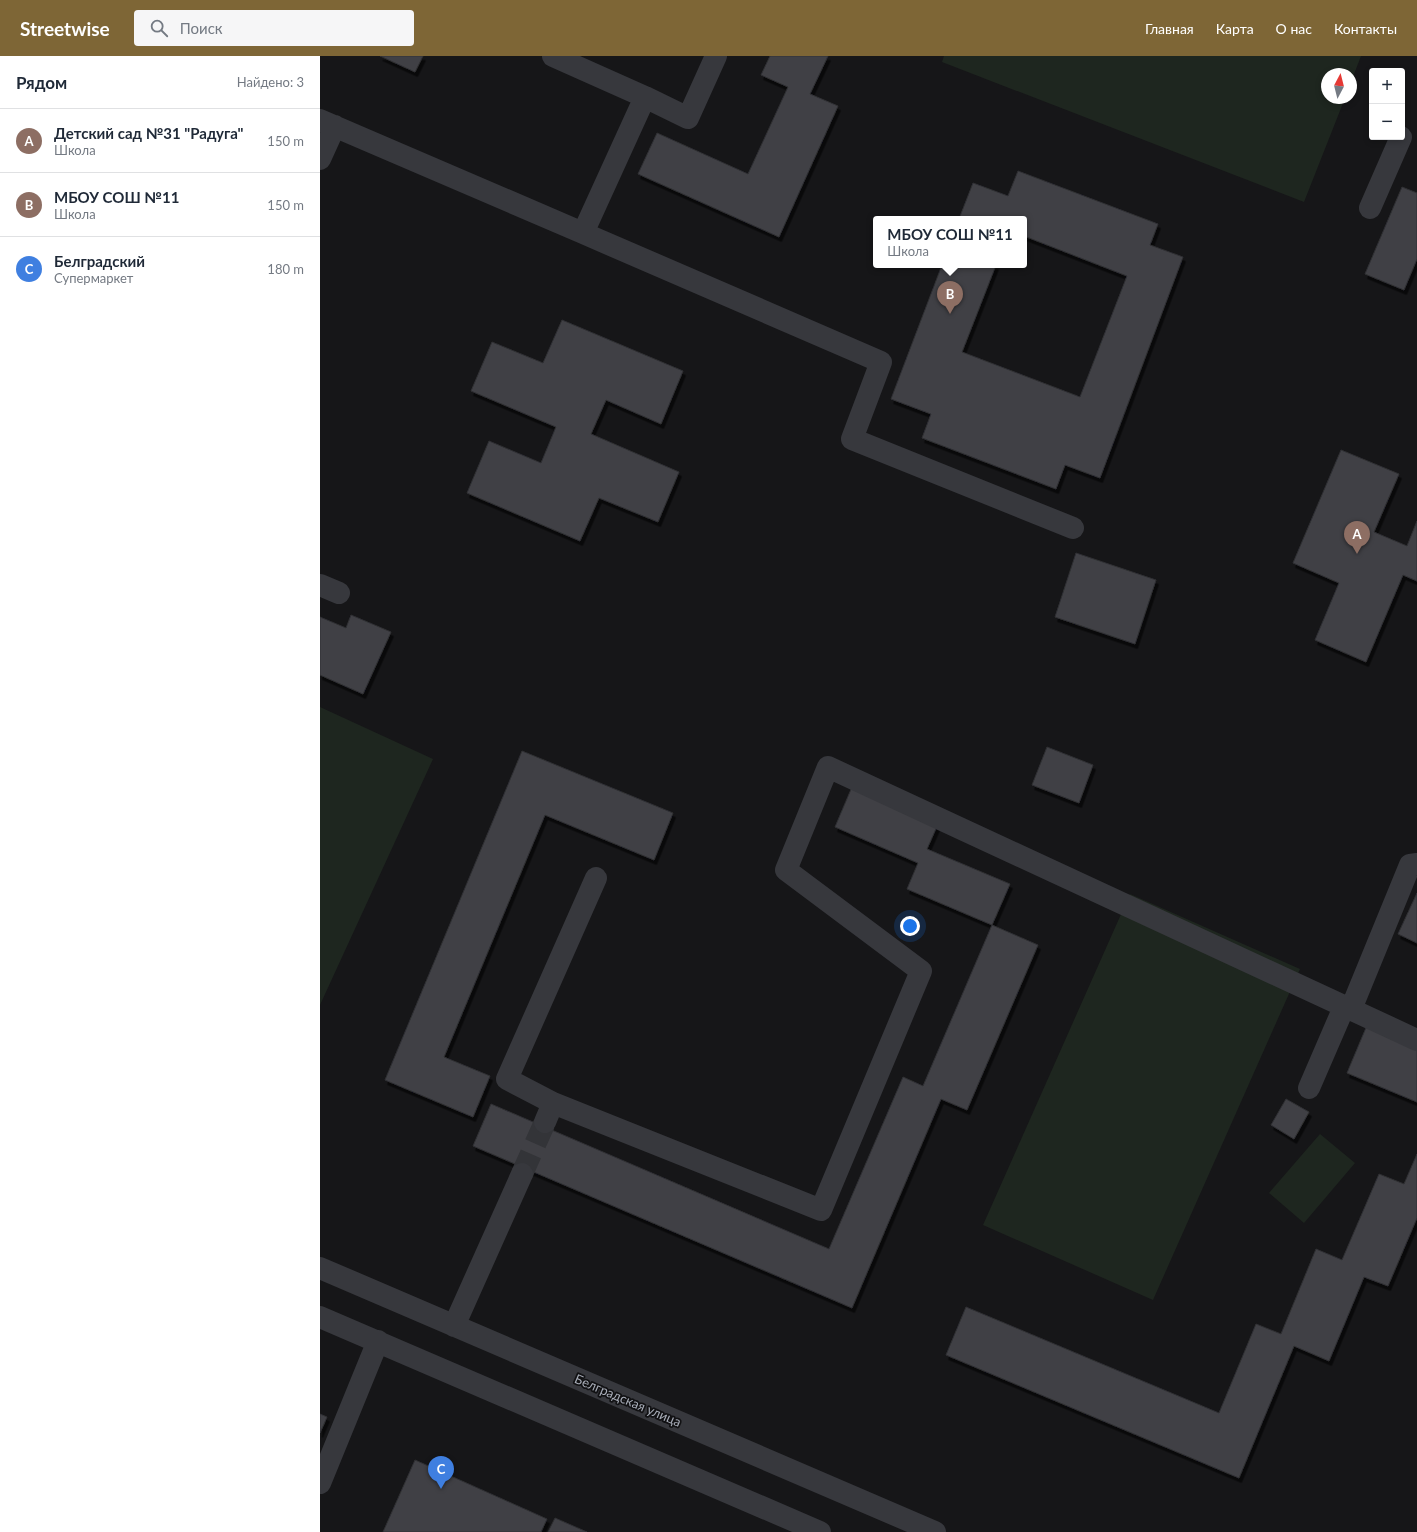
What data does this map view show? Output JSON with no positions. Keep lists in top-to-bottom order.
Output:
{
  "streets": {
    "street": ["Белградская улица"]
  },
  "north": "top",
  "page": {
    "header": "Streetwise",
    "search": "Поиск",
    "nav": [
      "Главная",
      "Карта",
      "О нас",
      "Контакты"
    ],
    "heading": ["Рядом", "Найдено: 3"],
    "map_buttons": ["+", "−"],
    "list": [
      {
        "mark": "A",
        "name": "Детский сад №31 \"Радуга\"",
        "note": "Школа",
        "value": "150 m"
      },
      {
        "mark": "B",
        "name": "МБОУ СОШ №11",
        "note": "Школа",
        "value": "150 m"
      },
      {
        "mark": "C",
        "name": "Белградский",
        "note": "Супермаркет",
        "value": "180 m"
      }
    ],
    "popup": ["МБОУ СОШ №11", "Школа"],
    "pins": ["B", "A", "C"]
  }
}
